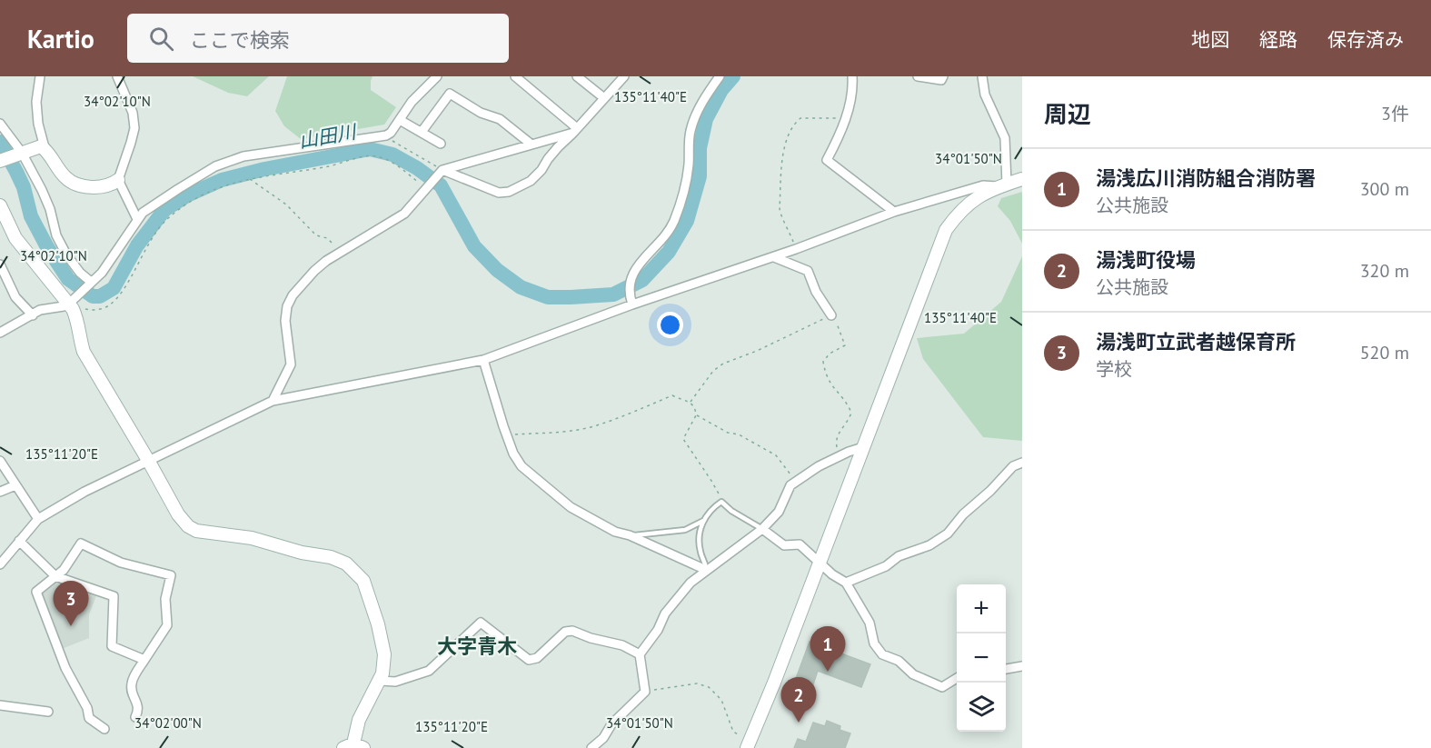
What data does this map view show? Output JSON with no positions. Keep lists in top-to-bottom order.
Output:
{
  "districts": ["大字青木"],
  "water": ["山田川"],
  "page": {
    "header": "Kartio",
    "search": "ここで検索",
    "nav": ["地図", "経路", "保存済み"],
    "heading": ["周辺", "3件"],
    "list": [
      {
        "mark": "1",
        "name": "湯浅広川消防組合消防署",
        "note": "公共施設",
        "value": "300 m"
      },
      {
        "mark": "2",
        "name": "湯浅町役場",
        "note": "公共施設",
        "value": "320 m"
      },
      {
        "mark": "3",
        "name": "湯浅町立武者越保育所",
        "note": "学校",
        "value": "520 m"
      }
    ],
    "pins": ["3", "1", "2"],
    "map_buttons": ["+", "−"]
  },
  "coordinates": [
    "135°11'40\"E",
    "34°02'10\"N",
    "34°01'50\"N",
    "135°11'20\"E",
    "34°02'00\"N"
  ]
}
